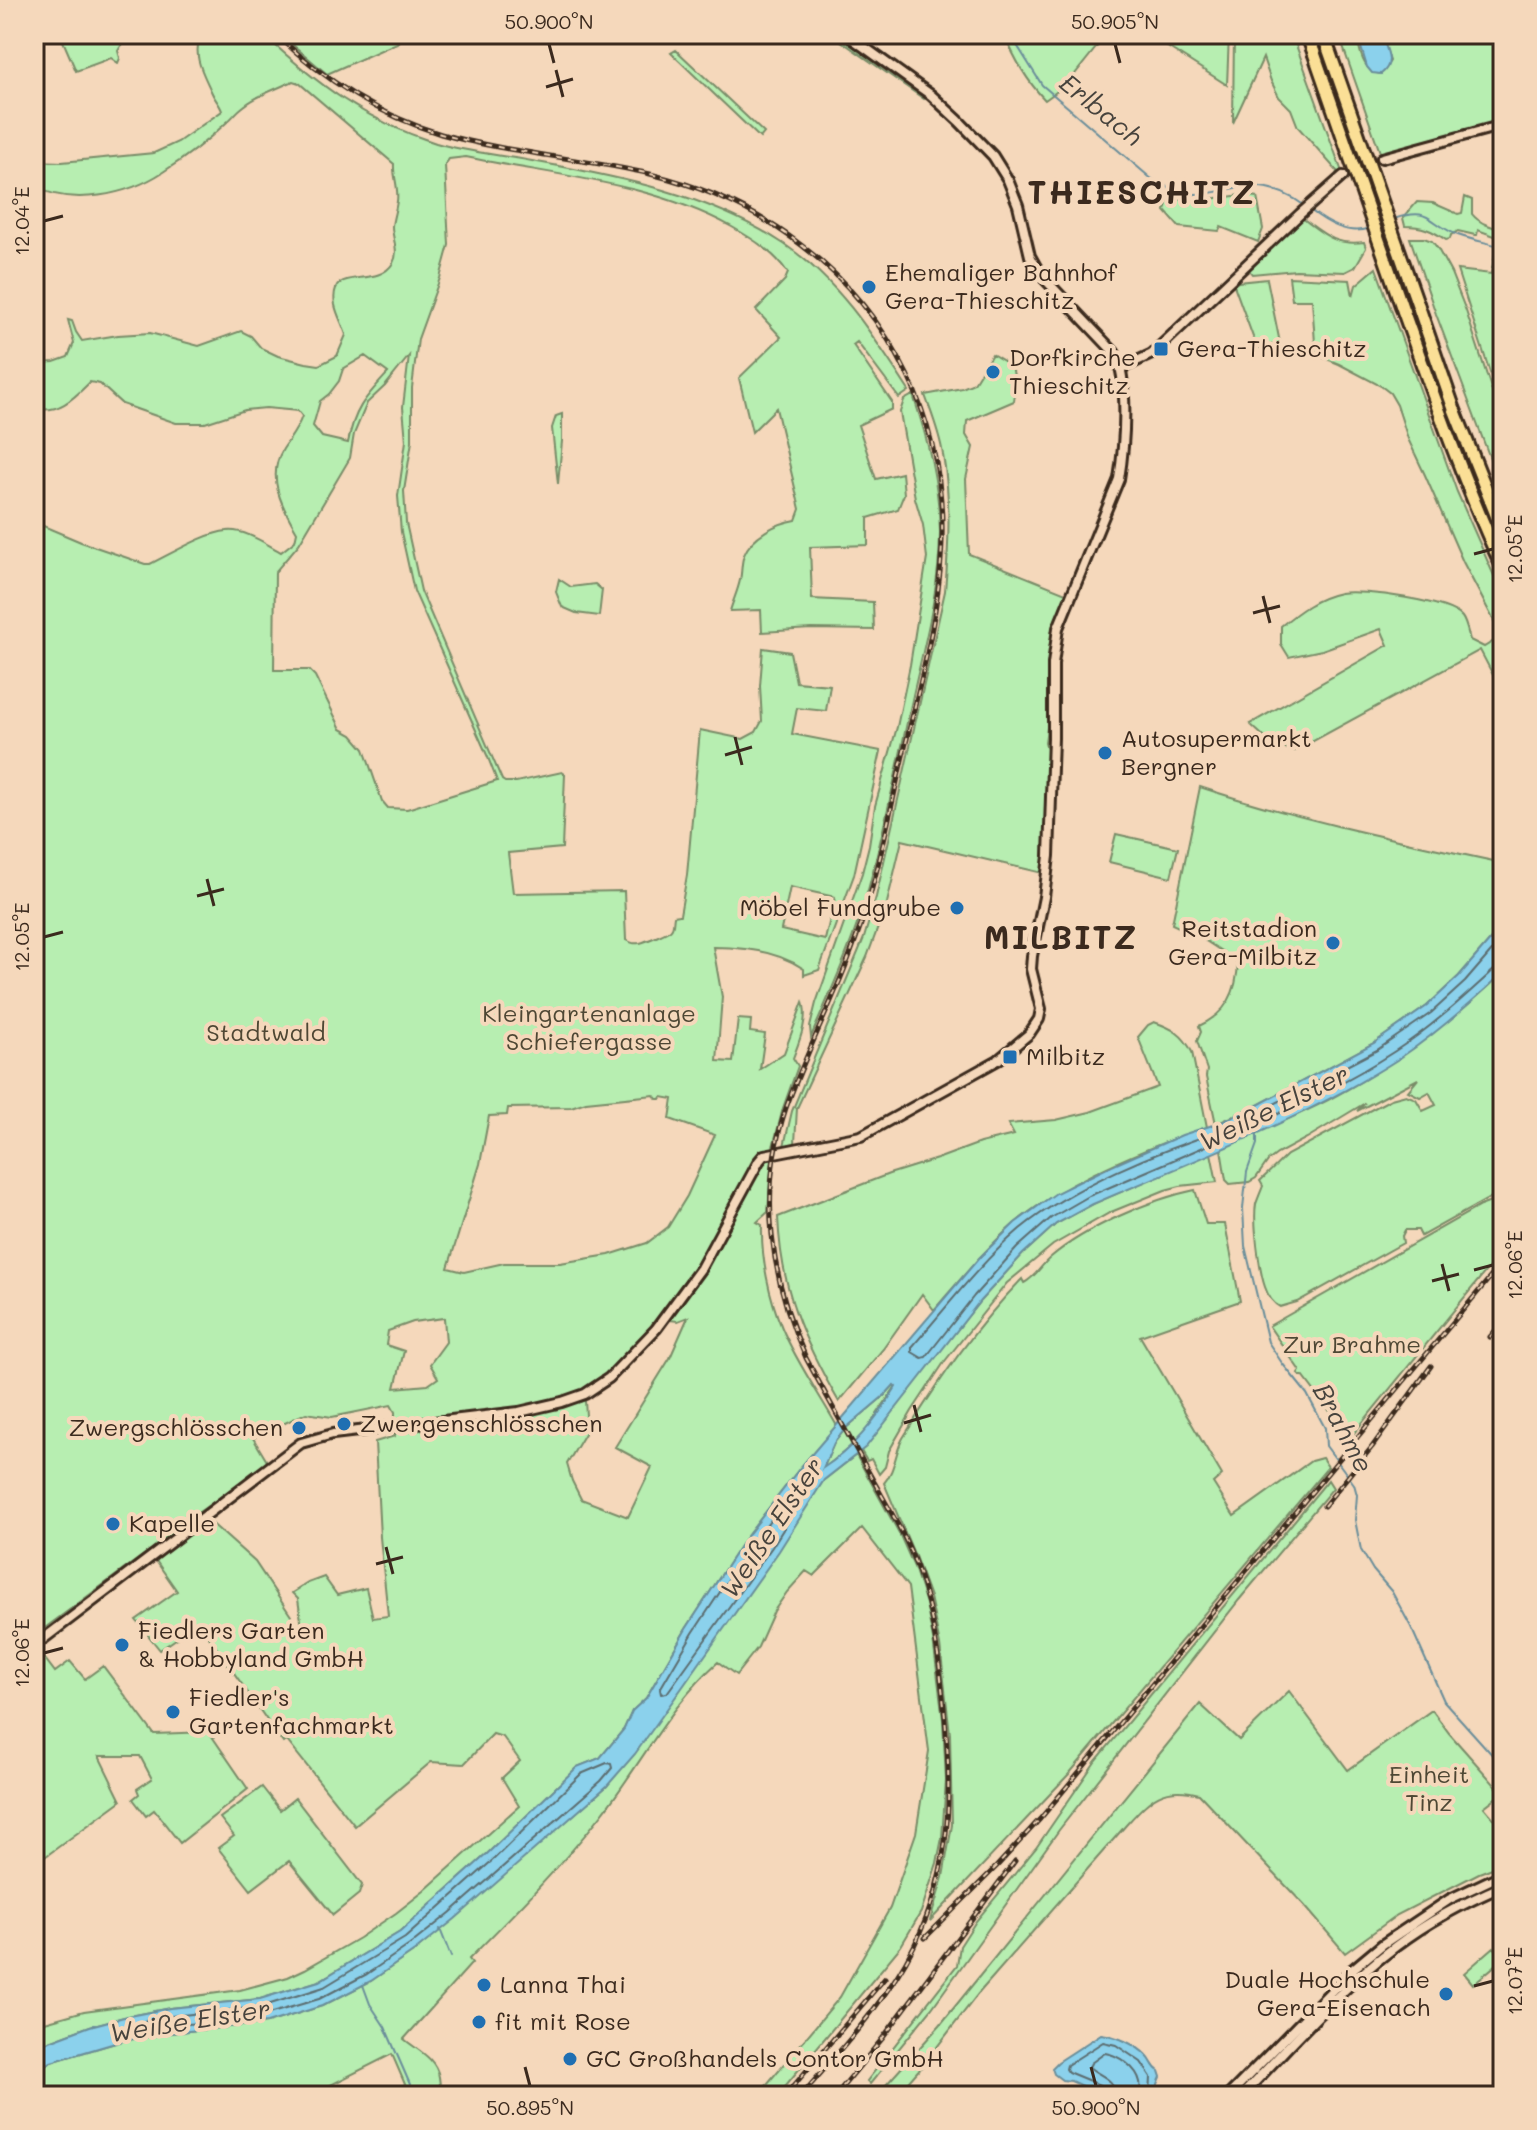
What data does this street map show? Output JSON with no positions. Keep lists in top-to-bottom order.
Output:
{
  "districts": ["THIESCHITZ", "MILBITZ"],
  "water": ["Erlbach", "Weiße Elster", "Brahme"],
  "parks": [
    "Kleingartenanlage Schiefergasse",
    "Stadtwald",
    "Zur Brahme",
    "Einheit Tinz"
  ],
  "places": {
    "other": [
      "Ehemaliger Bahnhof Gera-Thieschitz",
      "Dorfkirche Thieschitz",
      "Autosupermarkt Bergner",
      "Möbel Fundgrube",
      "Reitstadion Gera-Milbitz",
      "Zwergenschlösschen",
      "Zwergschlösschen",
      "Kapelle",
      "Fiedlers Garten & Hobbyland GmbH",
      "Fiedler's Gartenfachmarkt",
      "Lanna Thai",
      "Duale Hochschule Gera-Eisenach",
      "fit mit Rose",
      "GC Großhandels Contor GmbH"
    ],
    "transit": ["Gera-Thieschitz", "Milbitz"]
  },
  "coordinates": [
    "50.900°N",
    "50.905°N",
    "12.04°E",
    "12.05°E",
    "12.06°E",
    "12.07°E",
    "50.895°N"
  ]
}
